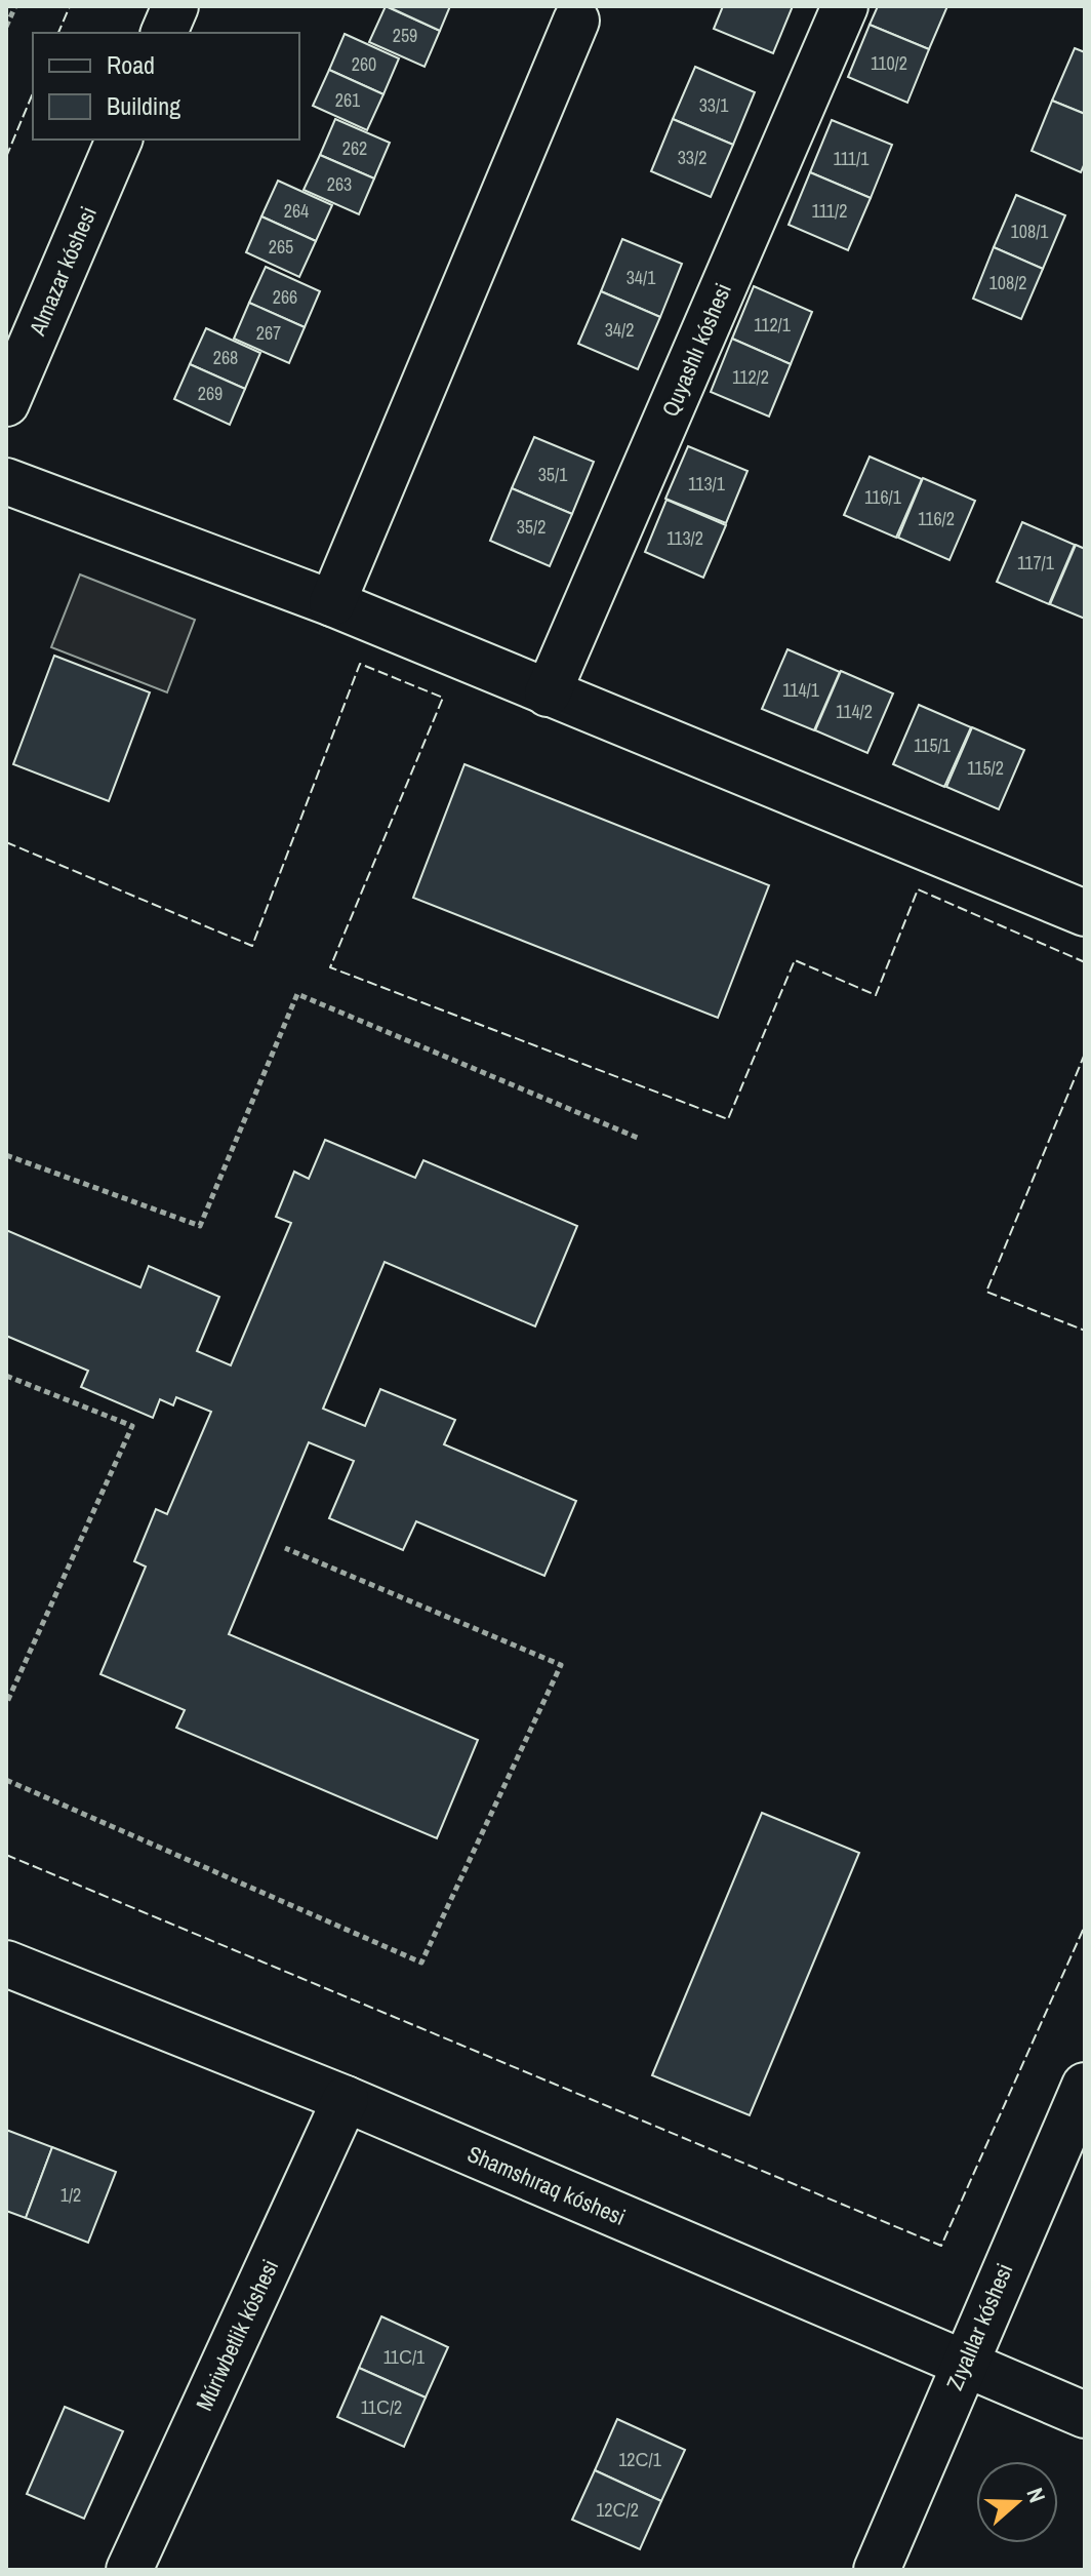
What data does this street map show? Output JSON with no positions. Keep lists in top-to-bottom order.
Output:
{
  "streets": {
    "street": [
      "Almazar kóshesi",
      "Quyashlı kóshesi",
      "Shamshıraq kóshesi",
      "Zıyalılar kóshesi",
      "Múriwbetlik kóshesi"
    ]
  },
  "crossings": [
    ["Shamshıraq kóshesi", "Zıyalılar kóshesi"],
    ["Shamshıraq kóshesi", "Múriwbetlik kóshesi"]
  ],
  "house_numbers": [
    "259",
    "110/2",
    "260",
    "261",
    "33/1",
    "262",
    "33/2",
    "111/1",
    "263",
    "264",
    "111/2",
    "108/1",
    "265",
    "34/1",
    "108/2",
    "266",
    "112/1",
    "34/2",
    "267",
    "268",
    "112/2",
    "269",
    "35/1",
    "113/1",
    "116/1",
    "116/2",
    "35/2",
    "113/2",
    "117/1",
    "114/1",
    "114/2",
    "115/1",
    "115/2",
    "1/2",
    "11С/1",
    "11С/2",
    "12С/1",
    "12С/2"
  ],
  "legend": ["Road", "Building"],
  "north": "right"
}
